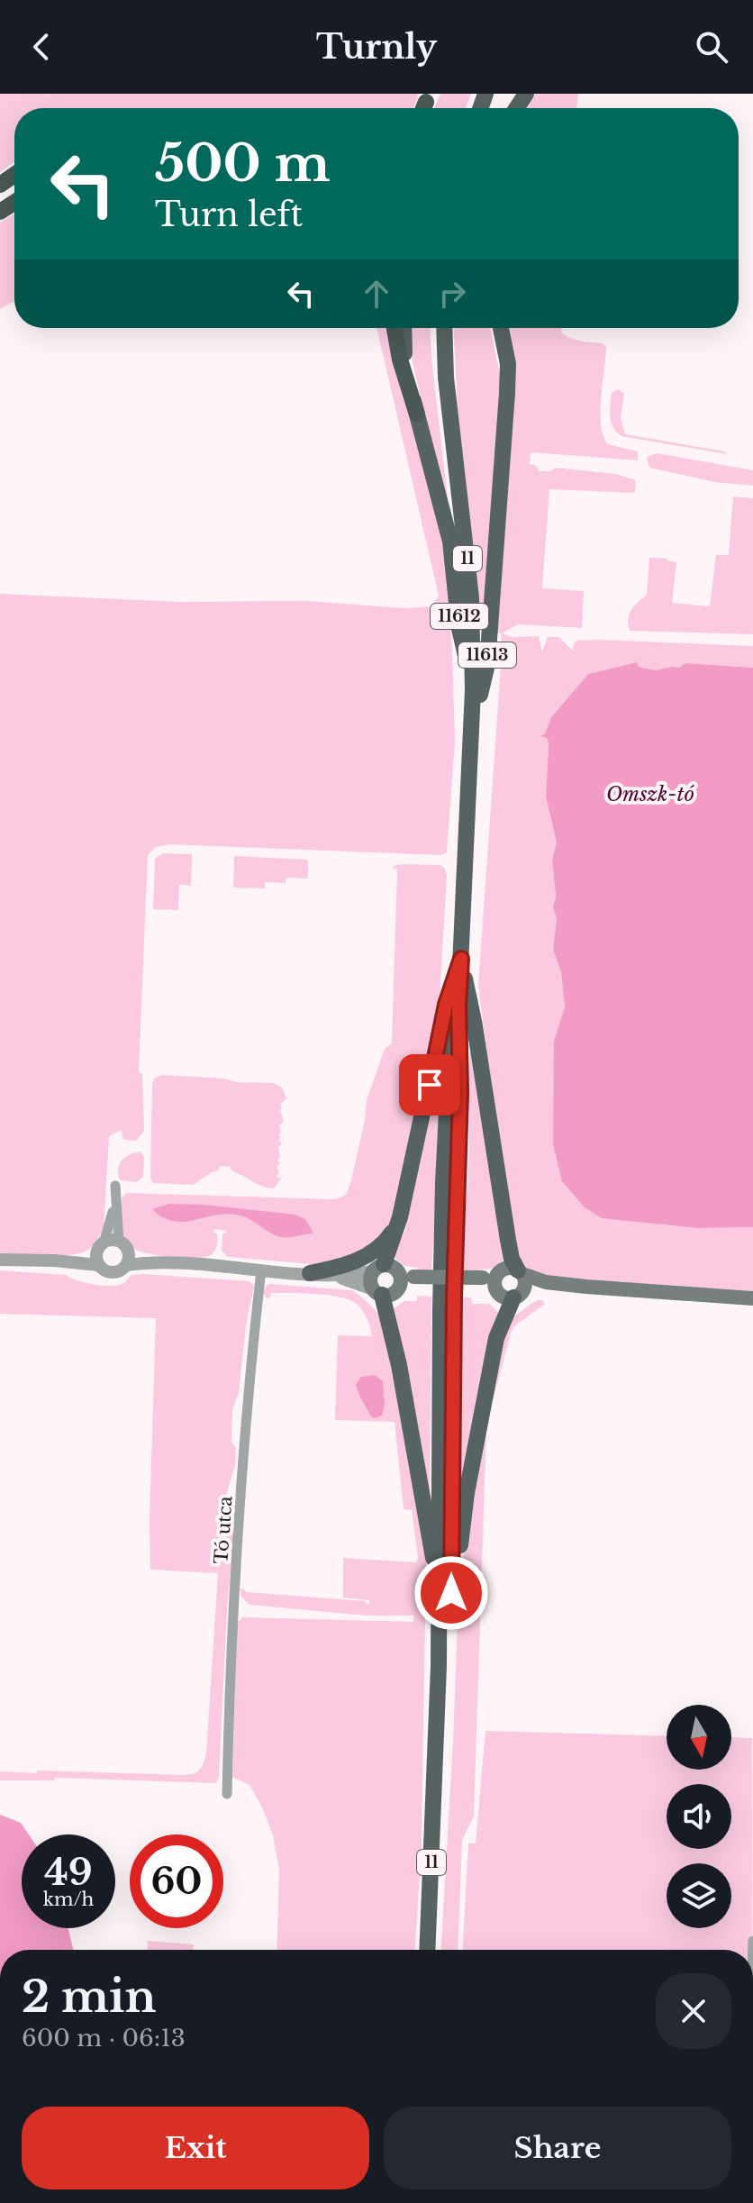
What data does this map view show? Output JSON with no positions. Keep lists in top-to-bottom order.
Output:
{
  "streets": {
    "main road": ["11", "11612", "11613"],
    "street": ["Tó utca"]
  },
  "crossings": [
    ["11", "11612"],
    ["11", "11613"]
  ],
  "water": ["Omszk-tó"],
  "north": "bottom",
  "page": {
    "header": "Turnly",
    "turn": ["500 m", "Turn left"],
    "speed": "49 km/h",
    "limit": "60",
    "heading": ["2 min", "600 m · 06:13"],
    "buttons": ["Exit", "Share"]
  }
}
